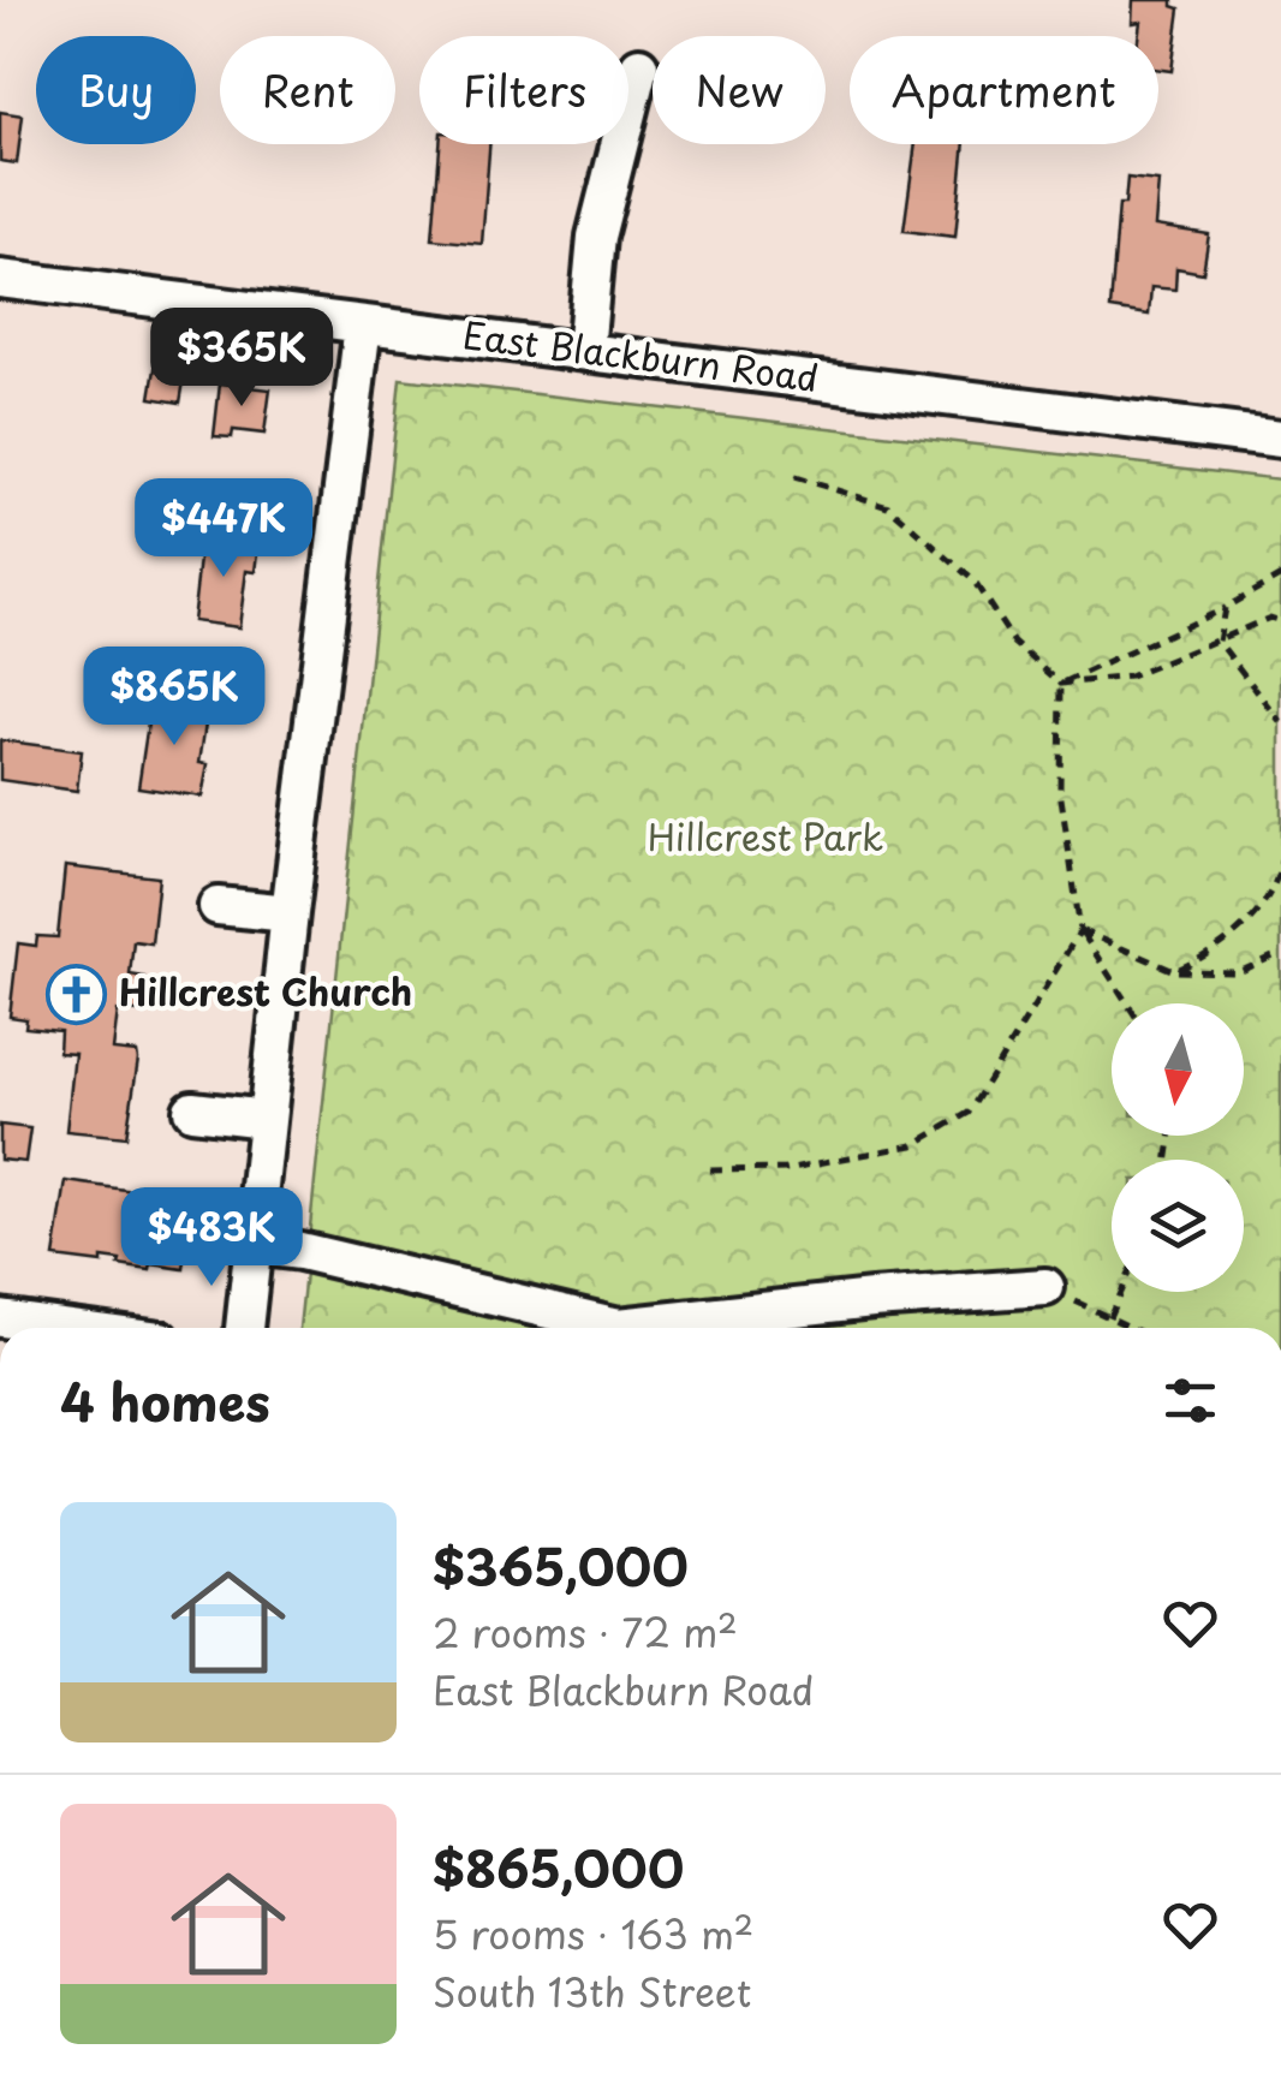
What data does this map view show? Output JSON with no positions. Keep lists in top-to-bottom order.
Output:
{
  "streets": {
    "street": ["East Blackburn Road"]
  },
  "parks": ["Hillcrest Park"],
  "places": {
    "church": ["Hillcrest Church"]
  },
  "north": "bottom",
  "page": {
    "chip": [
      "Buy",
      "Rent",
      "Filters",
      "New",
      "Apartment"
    ],
    "price": [
      "$365K",
      "$447K",
      "$865K",
      "$483K"
    ],
    "heading": "4 homes",
    "list": [
      {
        "name": "$365,000",
        "note": "2 rooms · 72 m² · East Blackburn Road"
      },
      {
        "name": "$865,000",
        "note": "5 rooms · 163 m² · South 13th Street"
      }
    ]
  }
}
